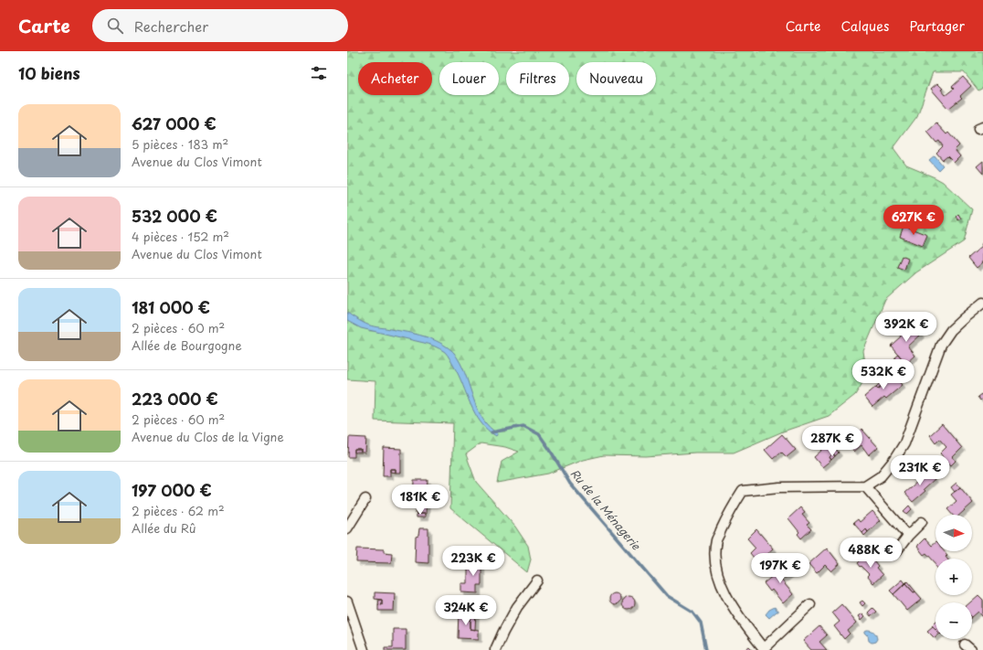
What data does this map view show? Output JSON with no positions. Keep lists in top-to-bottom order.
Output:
{
  "water": ["Ru de la Ménagerie"],
  "north": "right",
  "page": {
    "header": "Carte",
    "search": "Rechercher",
    "nav": ["Carte", "Calques", "Partager"],
    "heading": "10 biens",
    "chip": [
      "Acheter",
      "Louer",
      "Filtres",
      "Nouveau"
    ],
    "list": [
      {
        "name": "627 000 €",
        "note": "5 pièces · 183 m² · Avenue du Clos Vimont"
      },
      {
        "name": "532 000 €",
        "note": "4 pièces · 152 m² · Avenue du Clos Vimont"
      },
      {
        "name": "181 000 €",
        "note": "2 pièces · 60 m² · Allée de Bourgogne"
      },
      {
        "name": "223 000 €",
        "note": "2 pièces · 60 m² · Avenue du Clos de la Vigne"
      },
      {
        "name": "197 000 €",
        "note": "2 pièces · 62 m² · Allée du Rû"
      }
    ],
    "price": [
      "627K €",
      "392K €",
      "532K €",
      "287K €",
      "231K €",
      "181K €",
      "488K €",
      "223K €",
      "197K €",
      "324K €"
    ],
    "map_buttons": ["+", "−"]
  }
}
